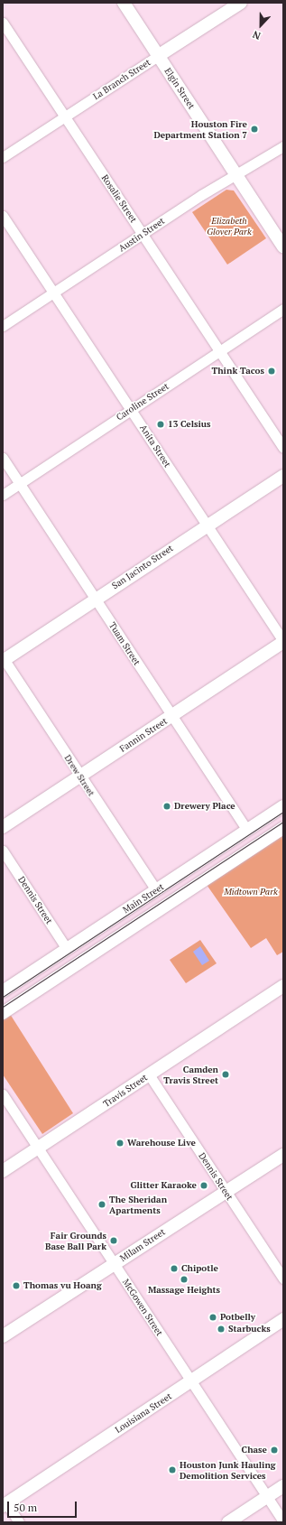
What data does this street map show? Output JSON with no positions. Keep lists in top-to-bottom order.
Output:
{
  "streets": {
    "main road": [
      "La Branch Street",
      "Elgin Street",
      "San Jacinto Street",
      "Fannin Street",
      "Main Street",
      "Travis Street",
      "Milam Street",
      "Louisiana Street"
    ],
    "street": [
      "Rosalie Street",
      "Austin Street",
      "Caroline Street",
      "Anita Street",
      "Tuam Street",
      "Drew Street",
      "Dennis Street",
      "McGowen Street"
    ]
  },
  "crossings": [
    ["La Branch Street", "Elgin Street"],
    ["La Branch Street", "Rosalie Street"],
    ["Elgin Street", "Austin Street"],
    ["Rosalie Street", "Austin Street"],
    ["Rosalie Street", "Caroline Street"],
    ["Austin Street", "Anita Street"],
    ["Caroline Street", "Anita Street"],
    ["Caroline Street", "Tuam Street"],
    ["Anita Street", "San Jacinto Street"],
    ["Anita Street", "Fannin Street"],
    ["San Jacinto Street", "Tuam Street"],
    ["San Jacinto Street", "Drew Street"],
    ["Tuam Street", "Fannin Street"],
    ["Tuam Street", "Main Street"],
    ["Fannin Street", "Drew Street"],
    ["Drew Street", "Main Street"],
    ["Main Street", "Dennis Street"],
    ["Dennis Street", "Travis Street"],
    ["Dennis Street", "Milam Street"],
    ["Travis Street", "McGowen Street"],
    ["Milam Street", "McGowen Street"],
    ["McGowen Street", "Louisiana Street"]
  ],
  "parks": ["Elizabeth Glover Park", "Midtown Park"],
  "places": [
    "Houston Fire Department Station 7",
    "Think Tacos",
    "13 Celsius",
    "Drewery Place",
    "Camden Travis Street",
    "Warehouse Live",
    "Glitter Karaoke",
    "The Sheridan Apartments",
    "Fair Grounds Base Ball Park",
    "Chipotle",
    "Massage Heights",
    "Thomas vu Hoang",
    "Potbelly",
    "Starbucks",
    "Chase",
    "Houston Junk Hauling Demolition Services"
  ],
  "scale_bar": "50 m",
  "north": "bottom"
}
